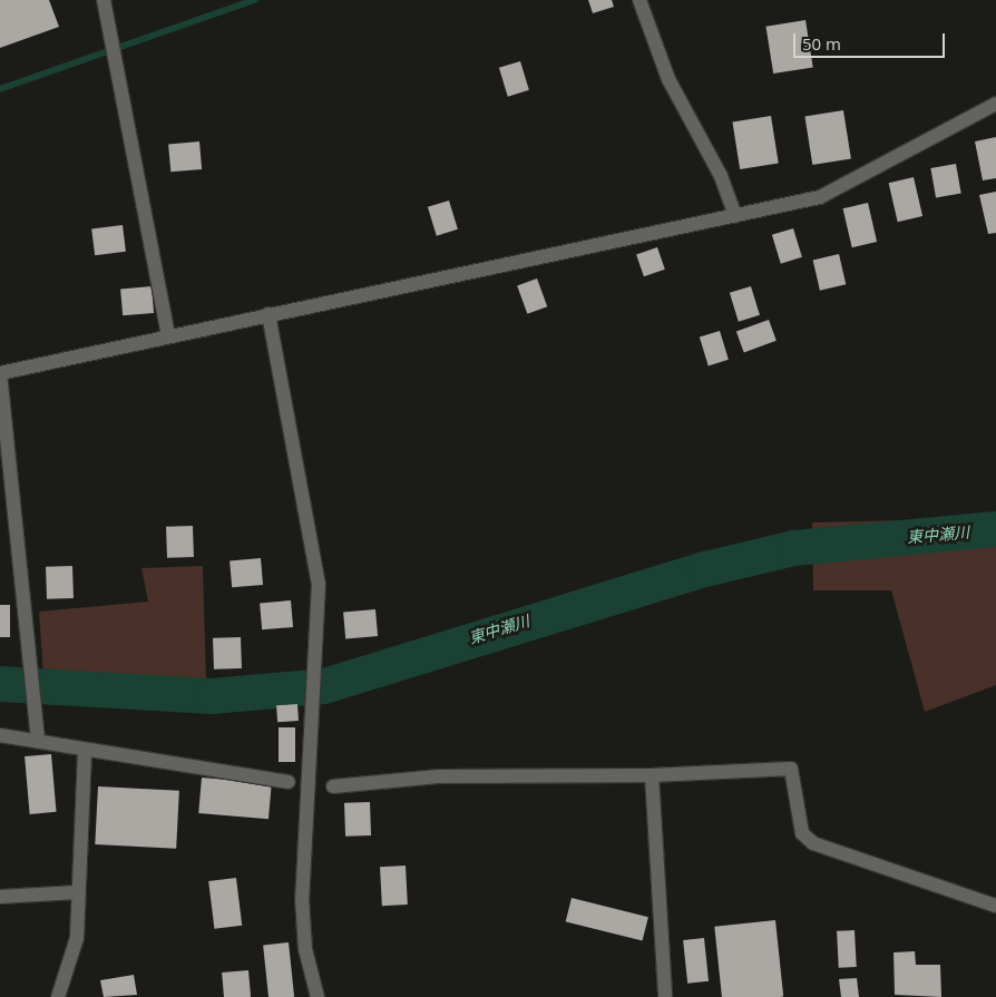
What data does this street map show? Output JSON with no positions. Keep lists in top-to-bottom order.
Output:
{
  "water": ["東中瀬川"],
  "scale_bar": "50 m"
}
